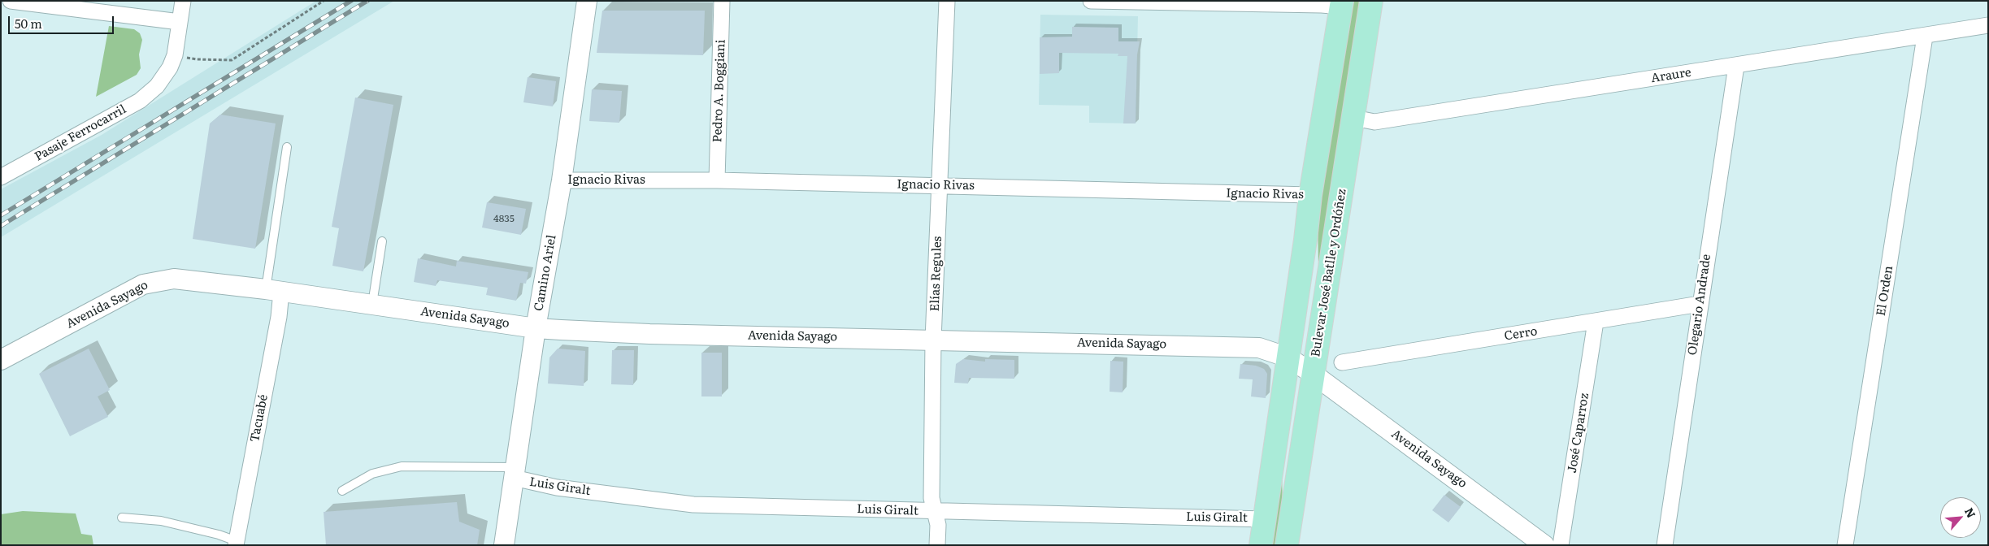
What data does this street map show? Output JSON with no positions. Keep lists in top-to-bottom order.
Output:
{
  "streets": {
    "main road": ["Bulevar José Batlle y Ordóñez"],
    "street": [
      "Araure",
      "Pedro A. Boggiani",
      "Pasaje Ferrocarril",
      "Ignacio Rivas",
      "Camino Ariel",
      "Elías Regules",
      "El Orden",
      "Avenida Sayago",
      "Olegario Andrade",
      "Cerro",
      "Tacuabé",
      "José Caparroz",
      "Luis Giralt"
    ]
  },
  "crossings": [
    ["Araure", "Bulevar José Batlle y Ordóñez"],
    ["Araure", "El Orden"],
    ["Araure", "Olegario Andrade"],
    ["Pedro A. Boggiani", "Ignacio Rivas"],
    ["Ignacio Rivas", "Camino Ariel"],
    ["Ignacio Rivas", "Elías Regules"],
    ["Camino Ariel", "Avenida Sayago"],
    ["Camino Ariel", "Luis Giralt"],
    ["Bulevar José Batlle y Ordóñez", "Avenida Sayago"],
    ["Elías Regules", "Avenida Sayago"],
    ["Elías Regules", "Luis Giralt"],
    ["Avenida Sayago", "Tacuabé"],
    ["Olegario Andrade", "Cerro"],
    ["Cerro", "José Caparroz"]
  ],
  "house_numbers": ["4835"],
  "scale_bar": "50 m",
  "north": "top right"
}
